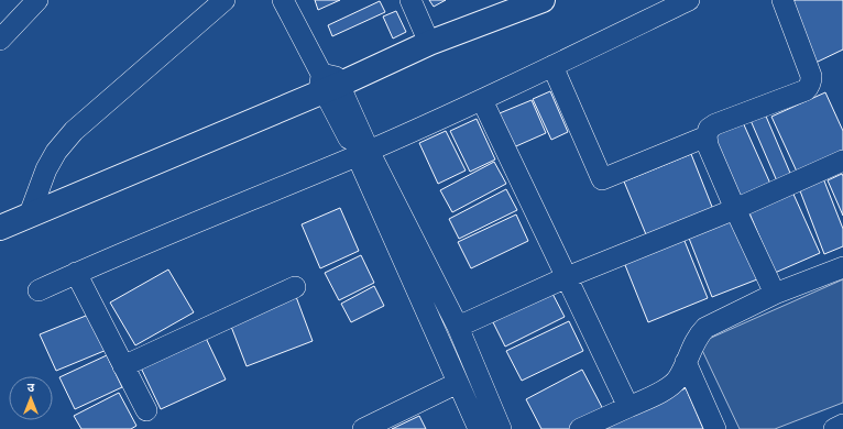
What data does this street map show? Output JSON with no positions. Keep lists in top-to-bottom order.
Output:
{
  "north": "top"
}
